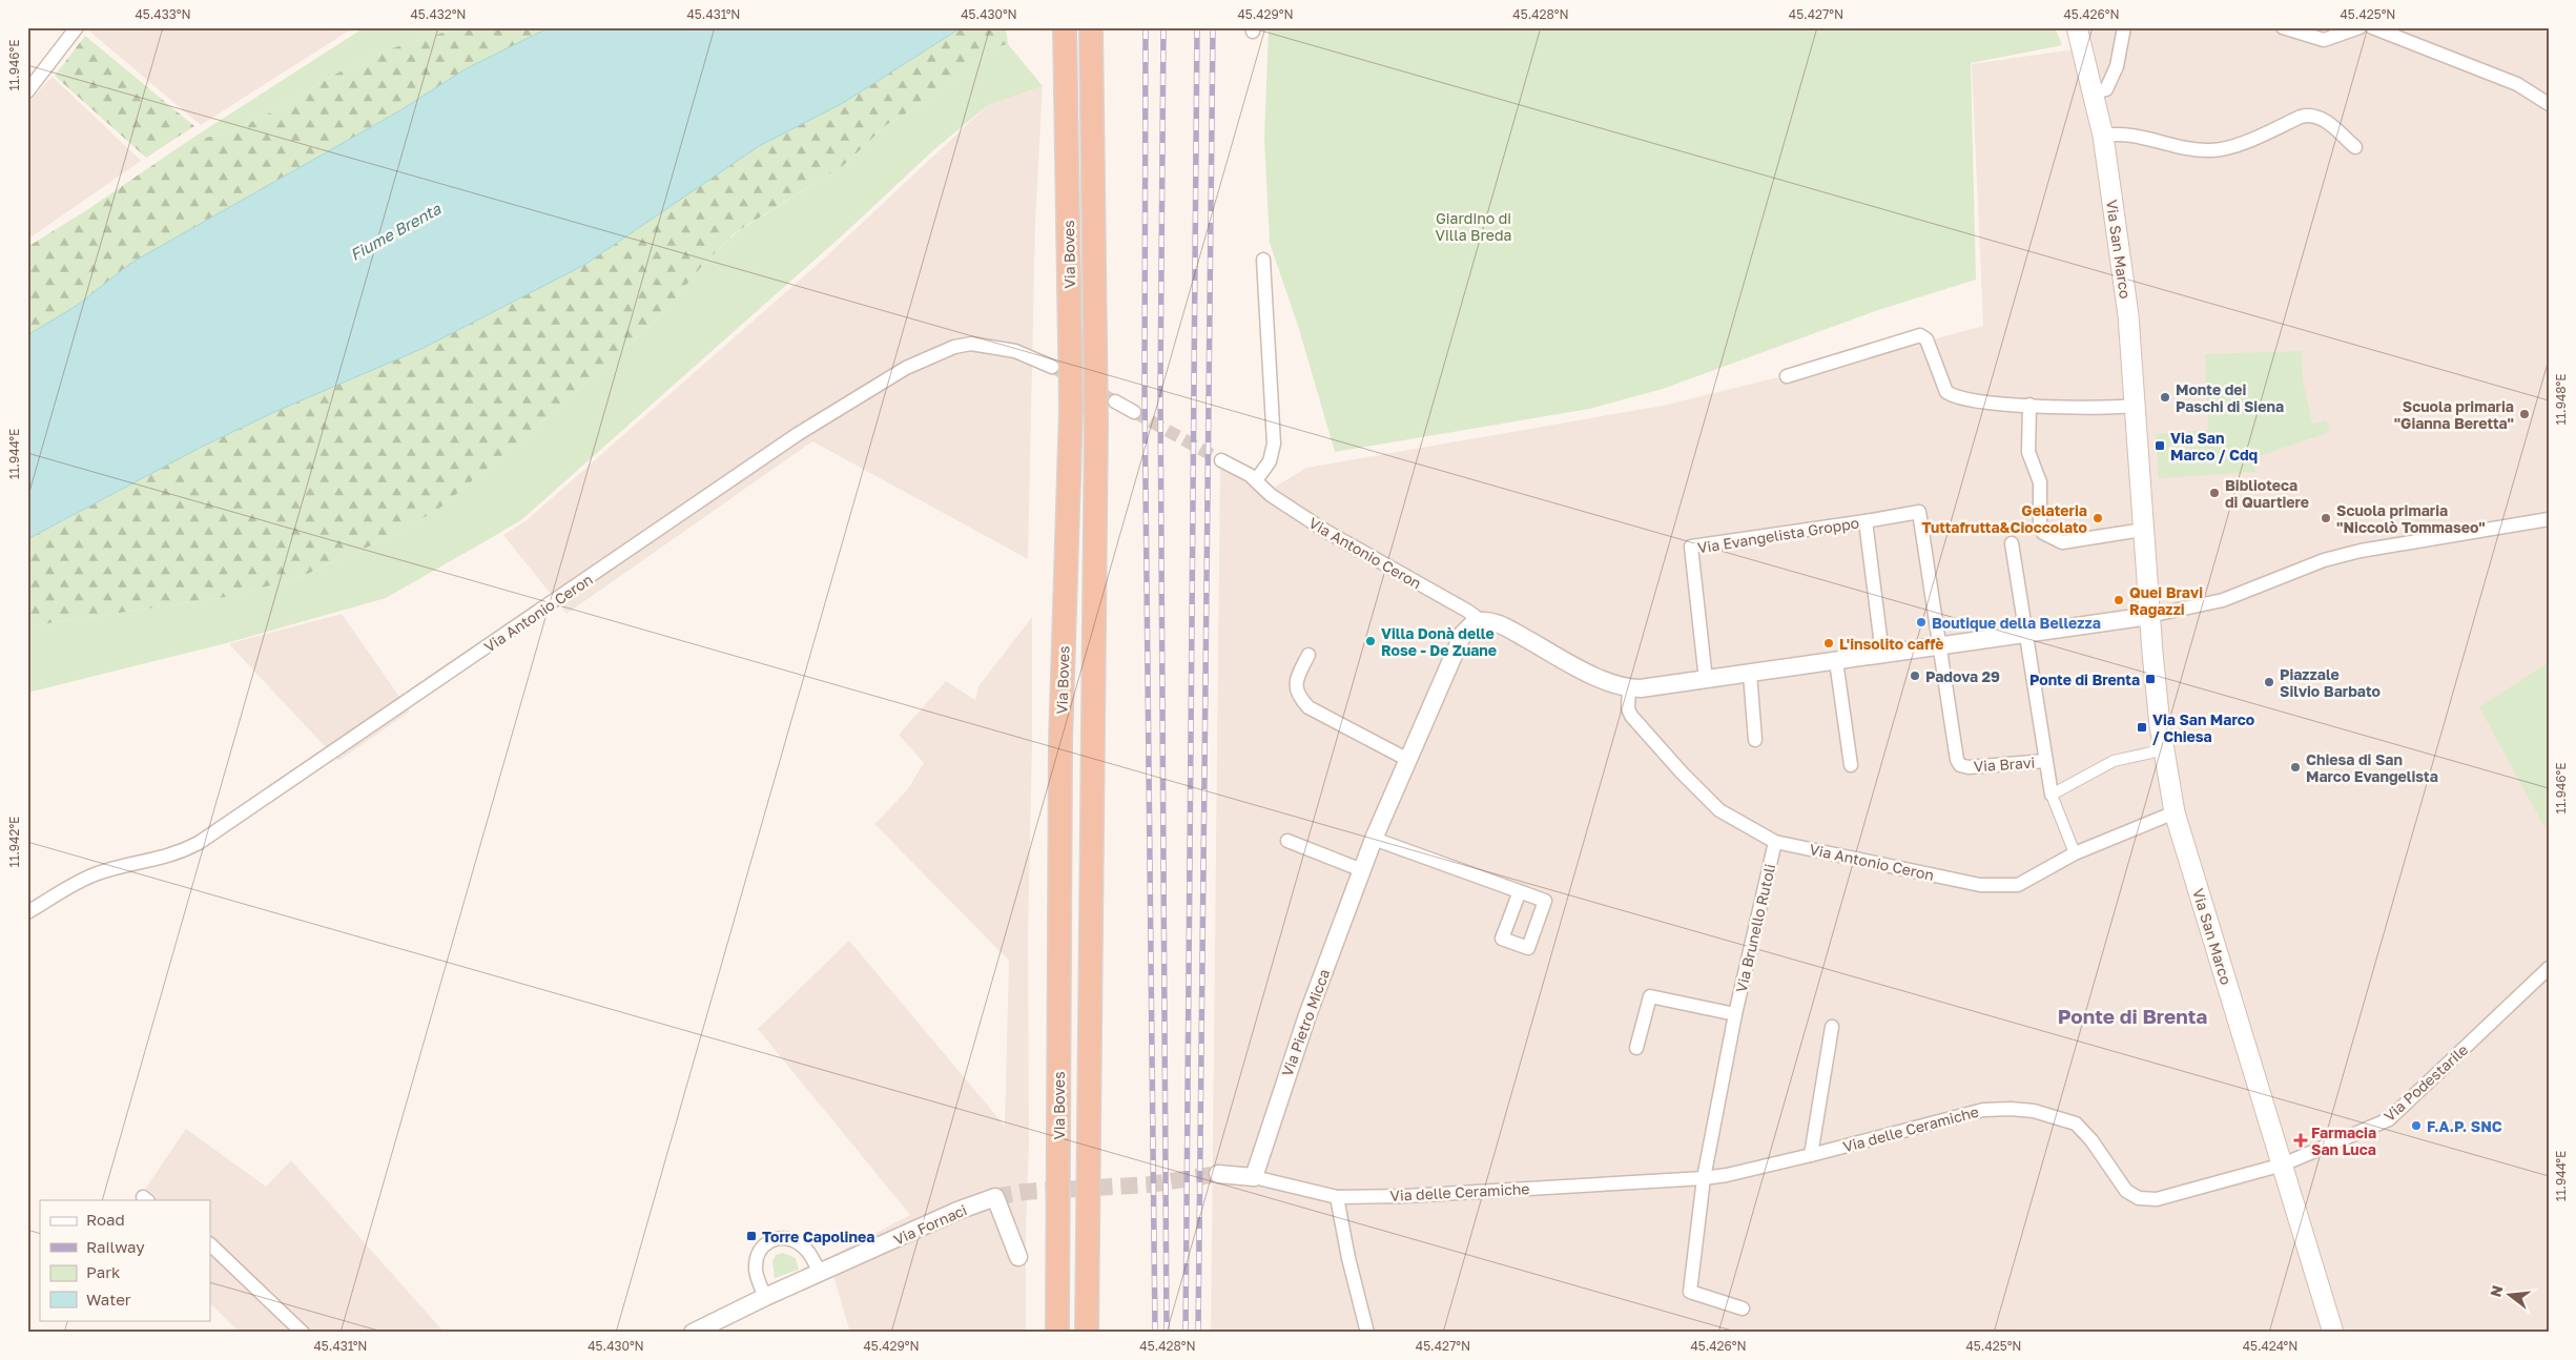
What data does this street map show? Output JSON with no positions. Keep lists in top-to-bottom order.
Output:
{
  "streets": {
    "highway": ["Via Boves"],
    "main road": ["Via San Marco"],
    "street": [
      "Via Evangelista Groppo",
      "Via Antonio Ceron",
      "Via Bravi",
      "Via Brunello Rutoli",
      "Via Pietro Micca",
      "Via Podestarile",
      "Via delle Ceramiche",
      "Via Fornaci"
    ]
  },
  "crossings": [
    ["Via San Marco", "Via Antonio Ceron"],
    ["Via San Marco", "Via Podestarile"],
    ["Via San Marco", "Via delle Ceramiche"],
    ["Via Evangelista Groppo", "Via Bravi"],
    ["Via Antonio Ceron", "Via Brunello Rutoli"],
    ["Via Antonio Ceron", "Via Pietro Micca"],
    ["Via Brunello Rutoli", "Via delle Ceramiche"],
    ["Via Pietro Micca", "Via delle Ceramiche"],
    ["Via Podestarile", "Via delle Ceramiche"]
  ],
  "districts": ["Ponte di Brenta"],
  "water": ["Fiume Brenta"],
  "parks": ["Giardino di Villa Breda"],
  "places": {
    "other": [
      "Monte dei Paschi di Siena",
      "Scuola primaria \"Gianna Beretta\"",
      "Biblioteca di Quartiere",
      "Gelateria Tuttafrutta&Cioccolato",
      "Scuola primaria \"Niccolò Tommaseo\"",
      "Quei Bravi Ragazzi",
      "Boutique della Bellezza",
      "Villa Donà delle Rose - De Zuane",
      "L'insolito caffè",
      "Padova 29",
      "Piazzale Silvio Barbato",
      "Chiesa di San Marco Evangelista",
      "F.A.P. SNC"
    ],
    "transit": [
      "Via San Marco / Cdq",
      "Ponte di Brenta",
      "Via San Marco / Chiesa",
      "Torre Capolinea"
    ],
    "health": ["Farmacia San Luca"]
  },
  "legend": [
    "Road",
    "Railway",
    "Park",
    "Water"
  ],
  "north": "left",
  "coordinates": [
    "45.433°N",
    "45.432°N",
    "45.431°N",
    "45.430°N",
    "45.429°N",
    "45.428°N",
    "45.427°N",
    "45.426°N",
    "45.425°N",
    "11.946°E",
    "11.948°E",
    "11.944°E",
    "11.942°E",
    "45.424°N"
  ]
}
